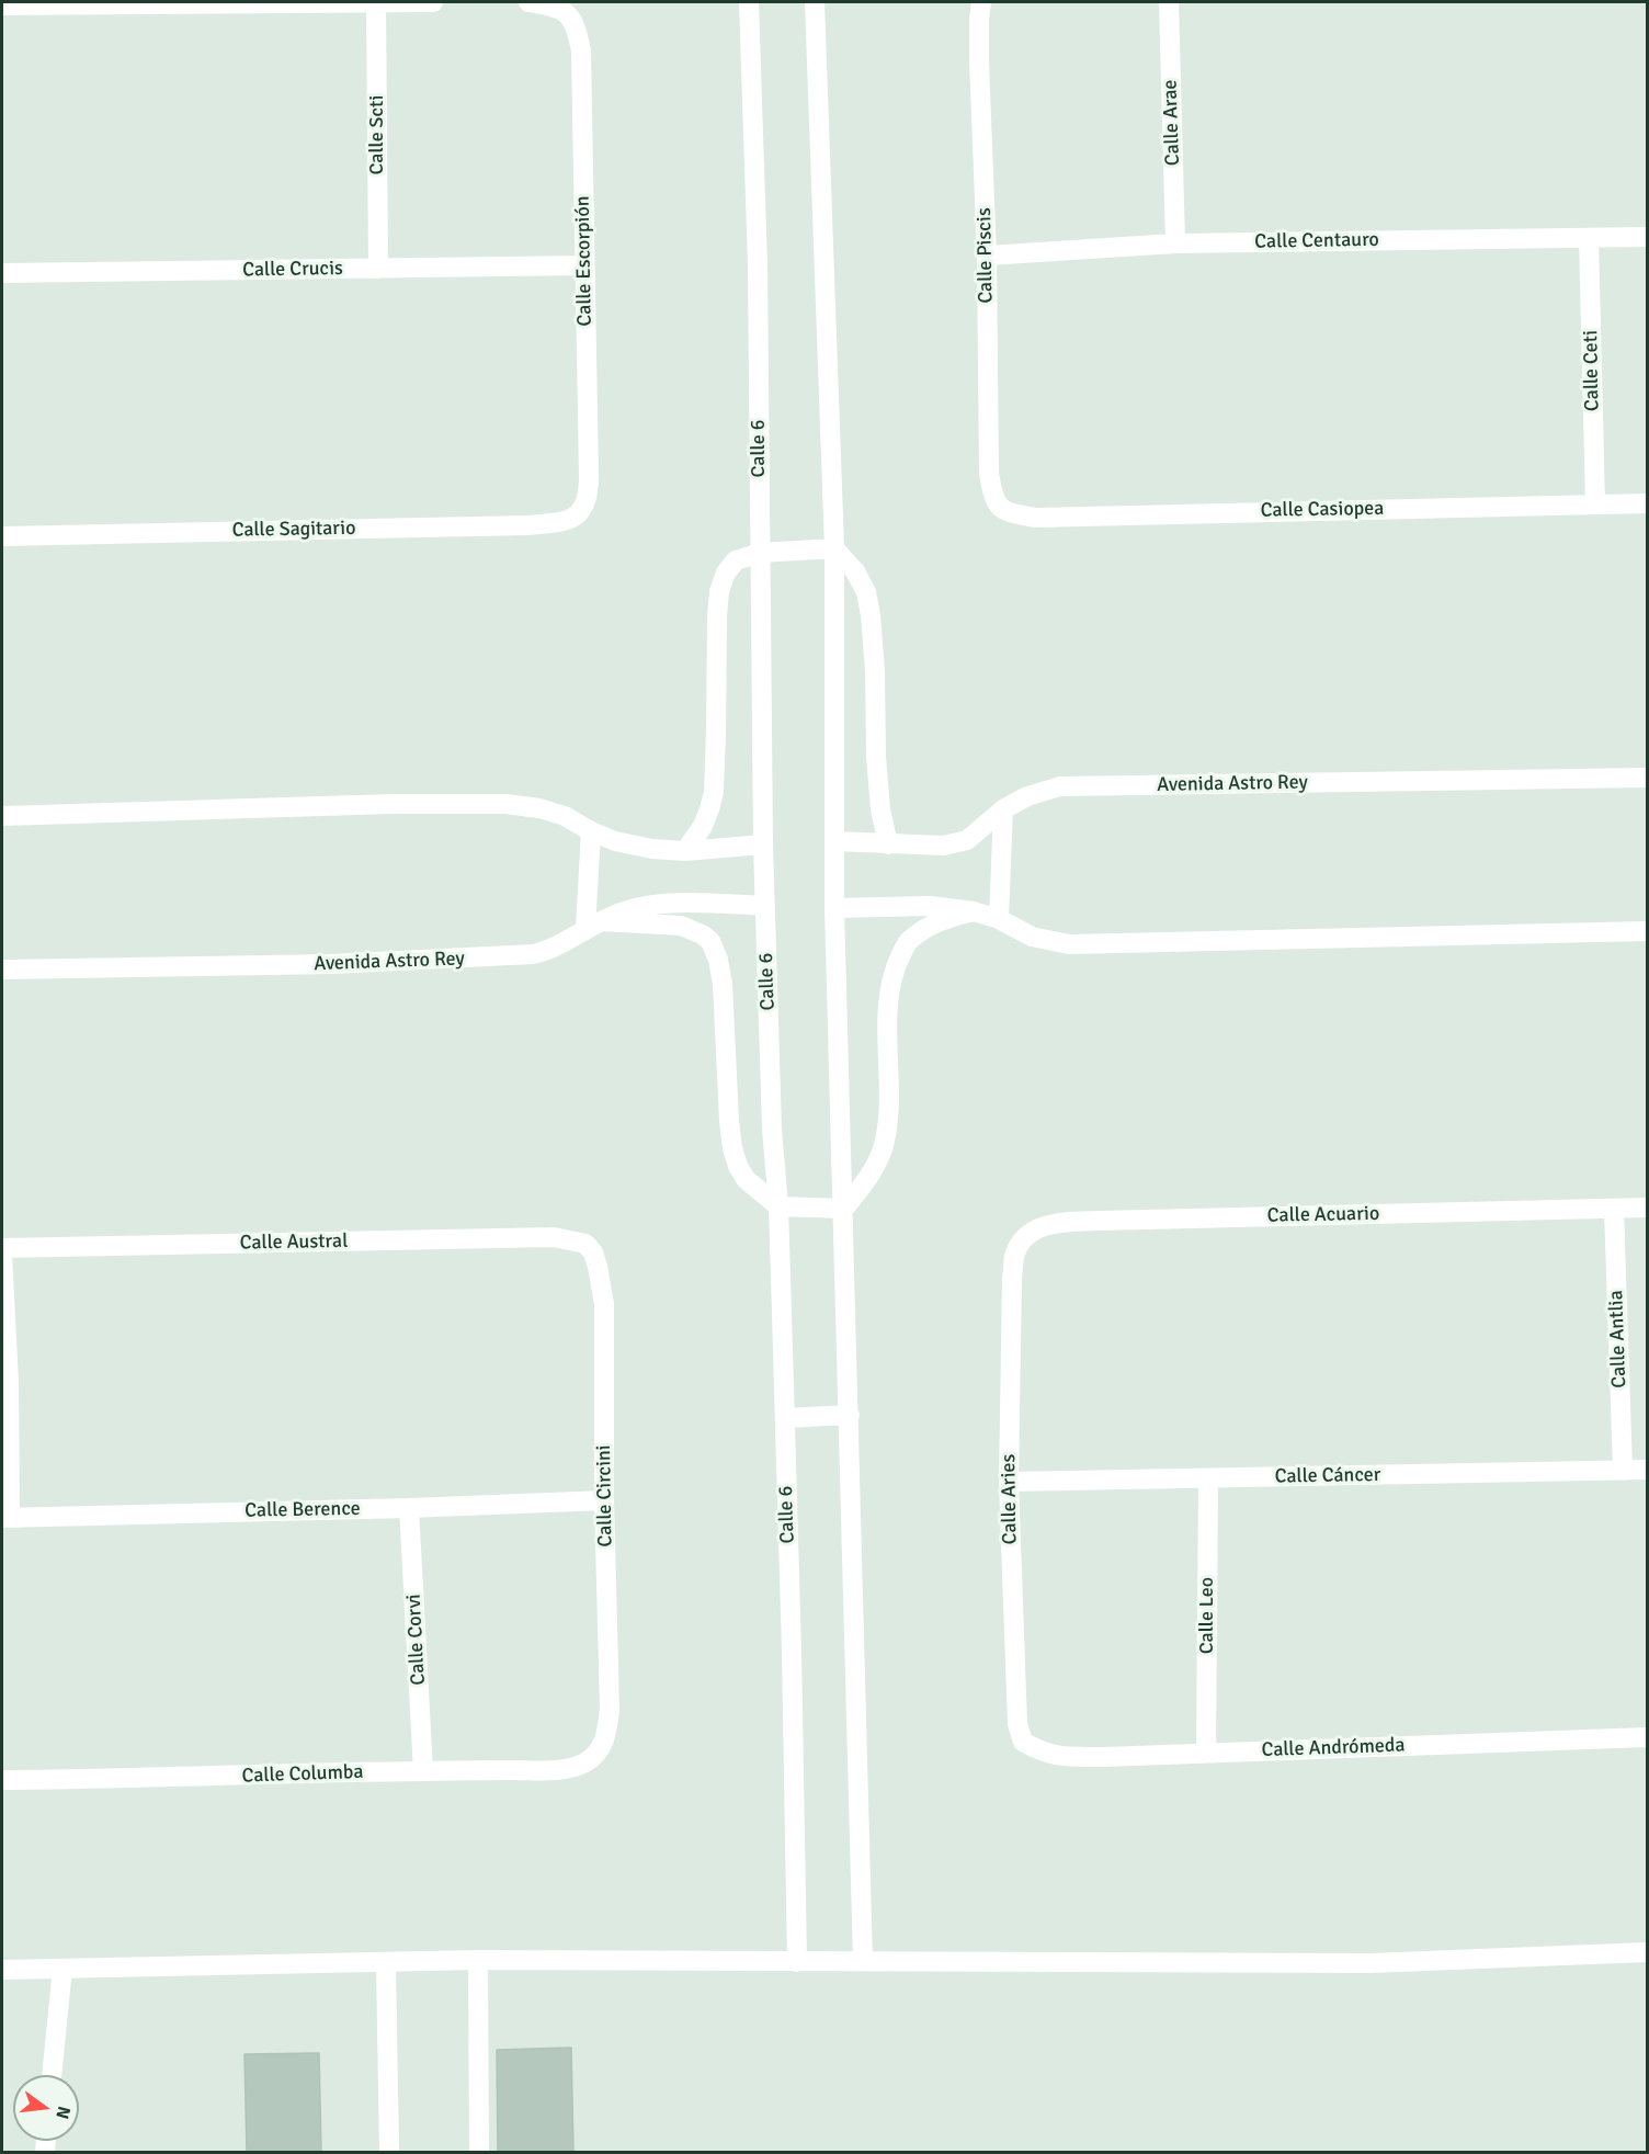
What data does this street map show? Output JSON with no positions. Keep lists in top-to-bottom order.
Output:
{
  "streets": {
    "street": [
      "Calle Arae",
      "Calle Scti",
      "Calle Centauro",
      "Calle Piscis",
      "Calle Escorpión",
      "Calle Crucis",
      "Calle Ceti",
      "Calle 6",
      "Calle Casiopea",
      "Calle Sagitario",
      "Avenida Astro Rey",
      "Calle Acuario",
      "Calle Austral",
      "Calle Antlia",
      "Calle Cáncer",
      "Calle Circini",
      "Calle Aries",
      "Calle Berence",
      "Calle Leo",
      "Calle Corvi",
      "Calle Andrómeda",
      "Calle Columba"
    ]
  },
  "crossings": [
    ["Calle Arae", "Calle Centauro"],
    ["Calle Scti", "Calle Crucis"],
    ["Calle Centauro", "Calle Piscis"],
    ["Calle Centauro", "Calle Ceti"],
    ["Calle Piscis", "Calle Casiopea"],
    ["Calle Escorpión", "Calle Crucis"],
    ["Calle Escorpión", "Calle Sagitario"],
    ["Calle Ceti", "Calle Casiopea"],
    ["Calle 6", "Avenida Astro Rey"],
    ["Calle Acuario", "Calle Antlia"],
    ["Calle Acuario", "Calle Aries"],
    ["Calle Austral", "Calle Circini"],
    ["Calle Antlia", "Calle Cáncer"],
    ["Calle Cáncer", "Calle Aries"],
    ["Calle Cáncer", "Calle Leo"],
    ["Calle Circini", "Calle Berence"],
    ["Calle Circini", "Calle Columba"],
    ["Calle Aries", "Calle Andrómeda"],
    ["Calle Berence", "Calle Corvi"],
    ["Calle Leo", "Calle Andrómeda"],
    ["Calle Corvi", "Calle Columba"]
  ],
  "north": "right"
}
